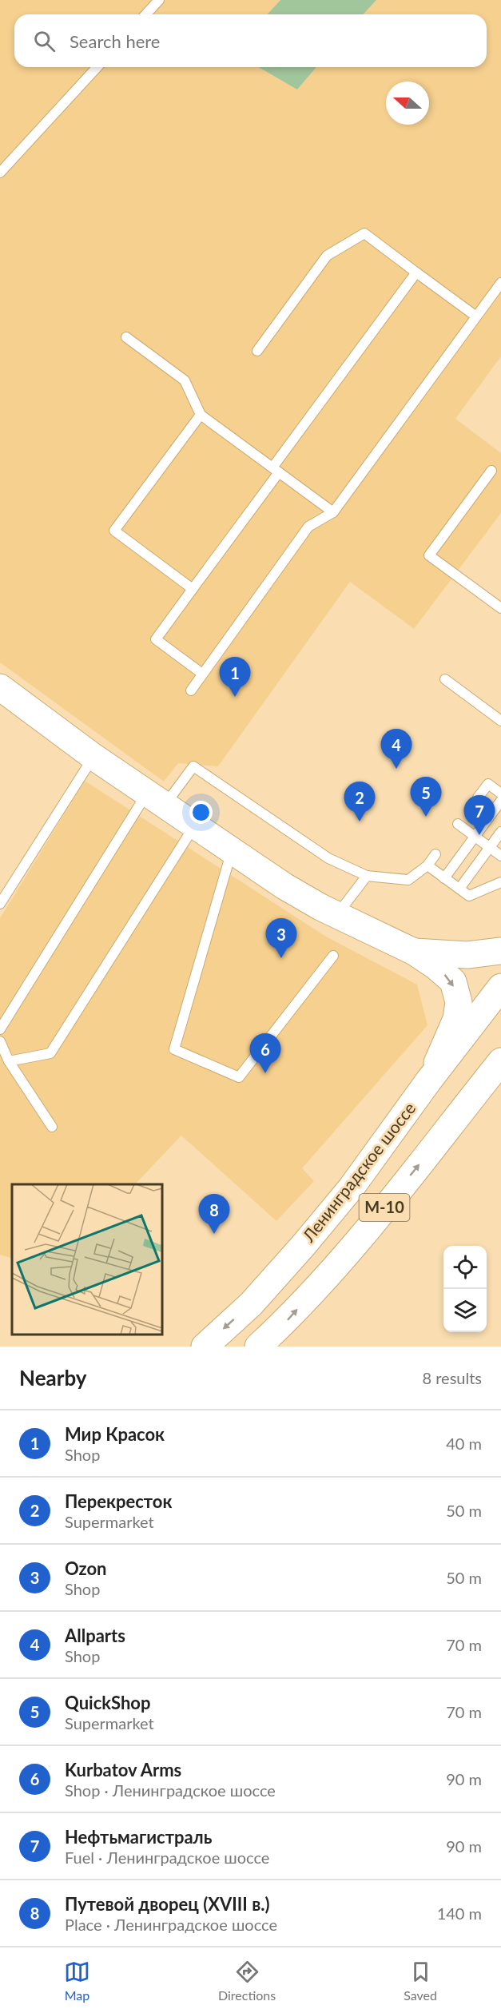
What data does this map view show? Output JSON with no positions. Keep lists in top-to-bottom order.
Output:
{
  "streets": {
    "main road": ["Ленинградское шоссе", "М-10"]
  },
  "north": "left",
  "page": {
    "search": "Search here",
    "pins": [
      "1",
      "4",
      "5",
      "2",
      "7",
      "3",
      "6",
      "8"
    ],
    "heading": ["Nearby", "8 results"],
    "list": [
      {
        "mark": "1",
        "name": "Мир Красок",
        "note": "Shop",
        "value": "40 m"
      },
      {
        "mark": "2",
        "name": "Перекресток",
        "note": "Supermarket",
        "value": "50 m"
      },
      {
        "mark": "3",
        "name": "Ozon",
        "note": "Shop",
        "value": "50 m"
      },
      {
        "mark": "4",
        "name": "Allparts",
        "note": "Shop",
        "value": "70 m"
      },
      {
        "mark": "5",
        "name": "QuickShop",
        "note": "Supermarket",
        "value": "70 m"
      },
      {
        "mark": "6",
        "name": "Kurbatov Arms",
        "note": "Shop · Ленинградское шоссе",
        "value": "90 m"
      },
      {
        "mark": "7",
        "name": "Нефтьмагистраль",
        "note": "Fuel · Ленинградское шоссе",
        "value": "90 m"
      },
      {
        "mark": "8",
        "name": "Путевой дворец (XVIII в.)",
        "note": "Place · Ленинградское шоссе",
        "value": "140 m"
      }
    ],
    "nav": ["Map", "Directions", "Saved"]
  }
}
